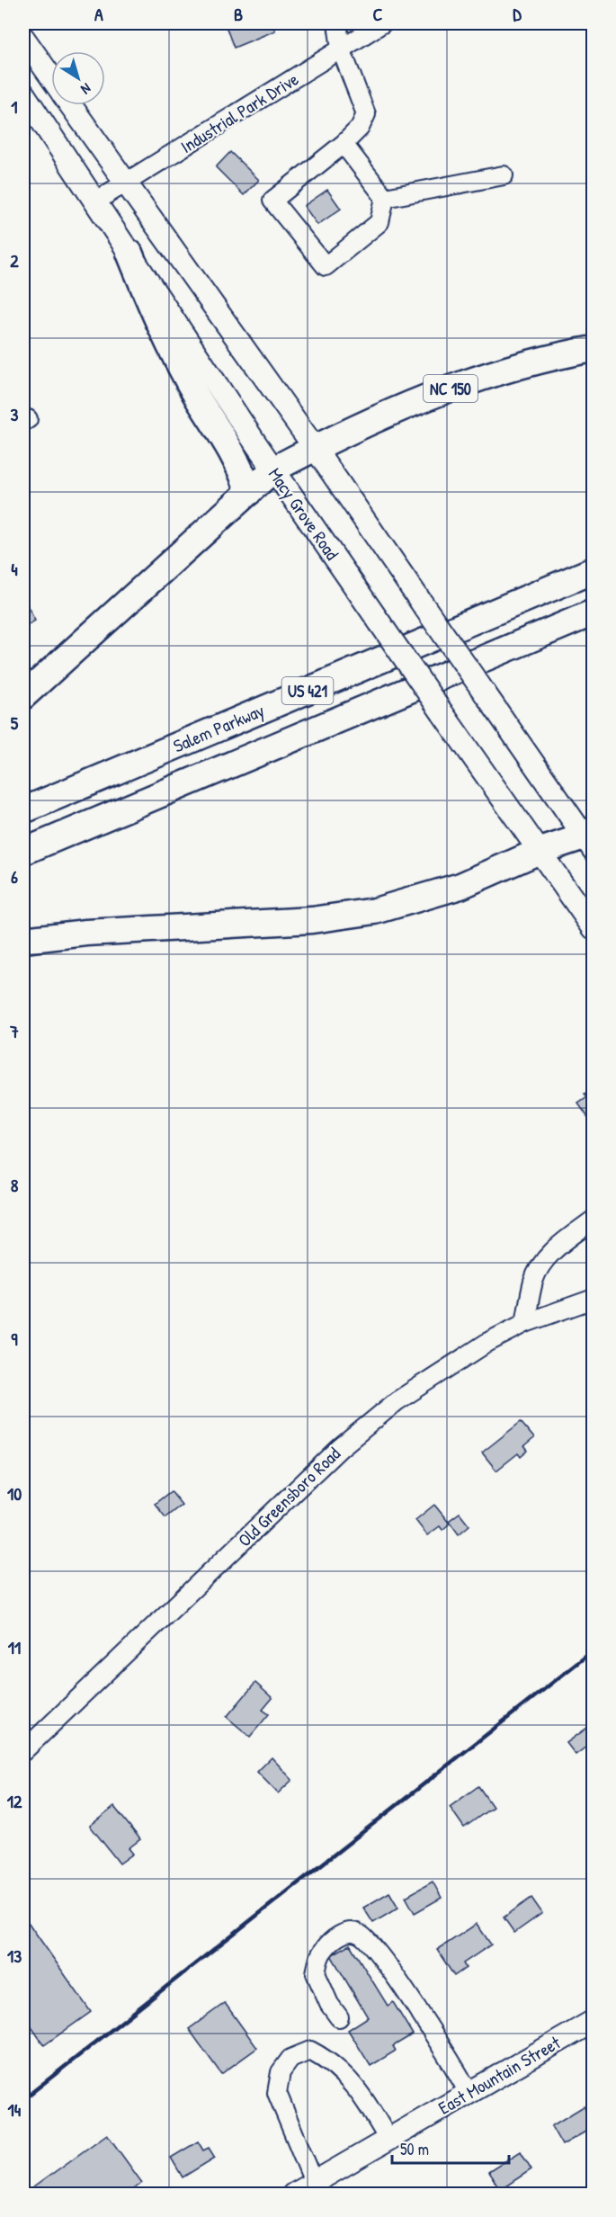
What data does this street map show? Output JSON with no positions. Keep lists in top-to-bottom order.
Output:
{
  "streets": {
    "highway": ["NC 150", "US 421", "Salem Parkway"],
    "main road": ["Macy Grove Road", "East Mountain Street"],
    "street": ["Industrial Park Drive", "Old Greensboro Road"]
  },
  "crossings": [
    ["Industrial Park Drive", "Macy Grove Road"],
    ["NC 150", "Macy Grove Road"]
  ],
  "scale_bar": "50 m",
  "north": "bottom right",
  "grid": {
    "columns": [
      "A",
      "B",
      "C",
      "D"
    ],
    "rows": [
      "1",
      "2",
      "3",
      "4",
      "5",
      "6",
      "7",
      "8",
      "9",
      "10",
      "11",
      "12",
      "13",
      "14"
    ]
  }
}
